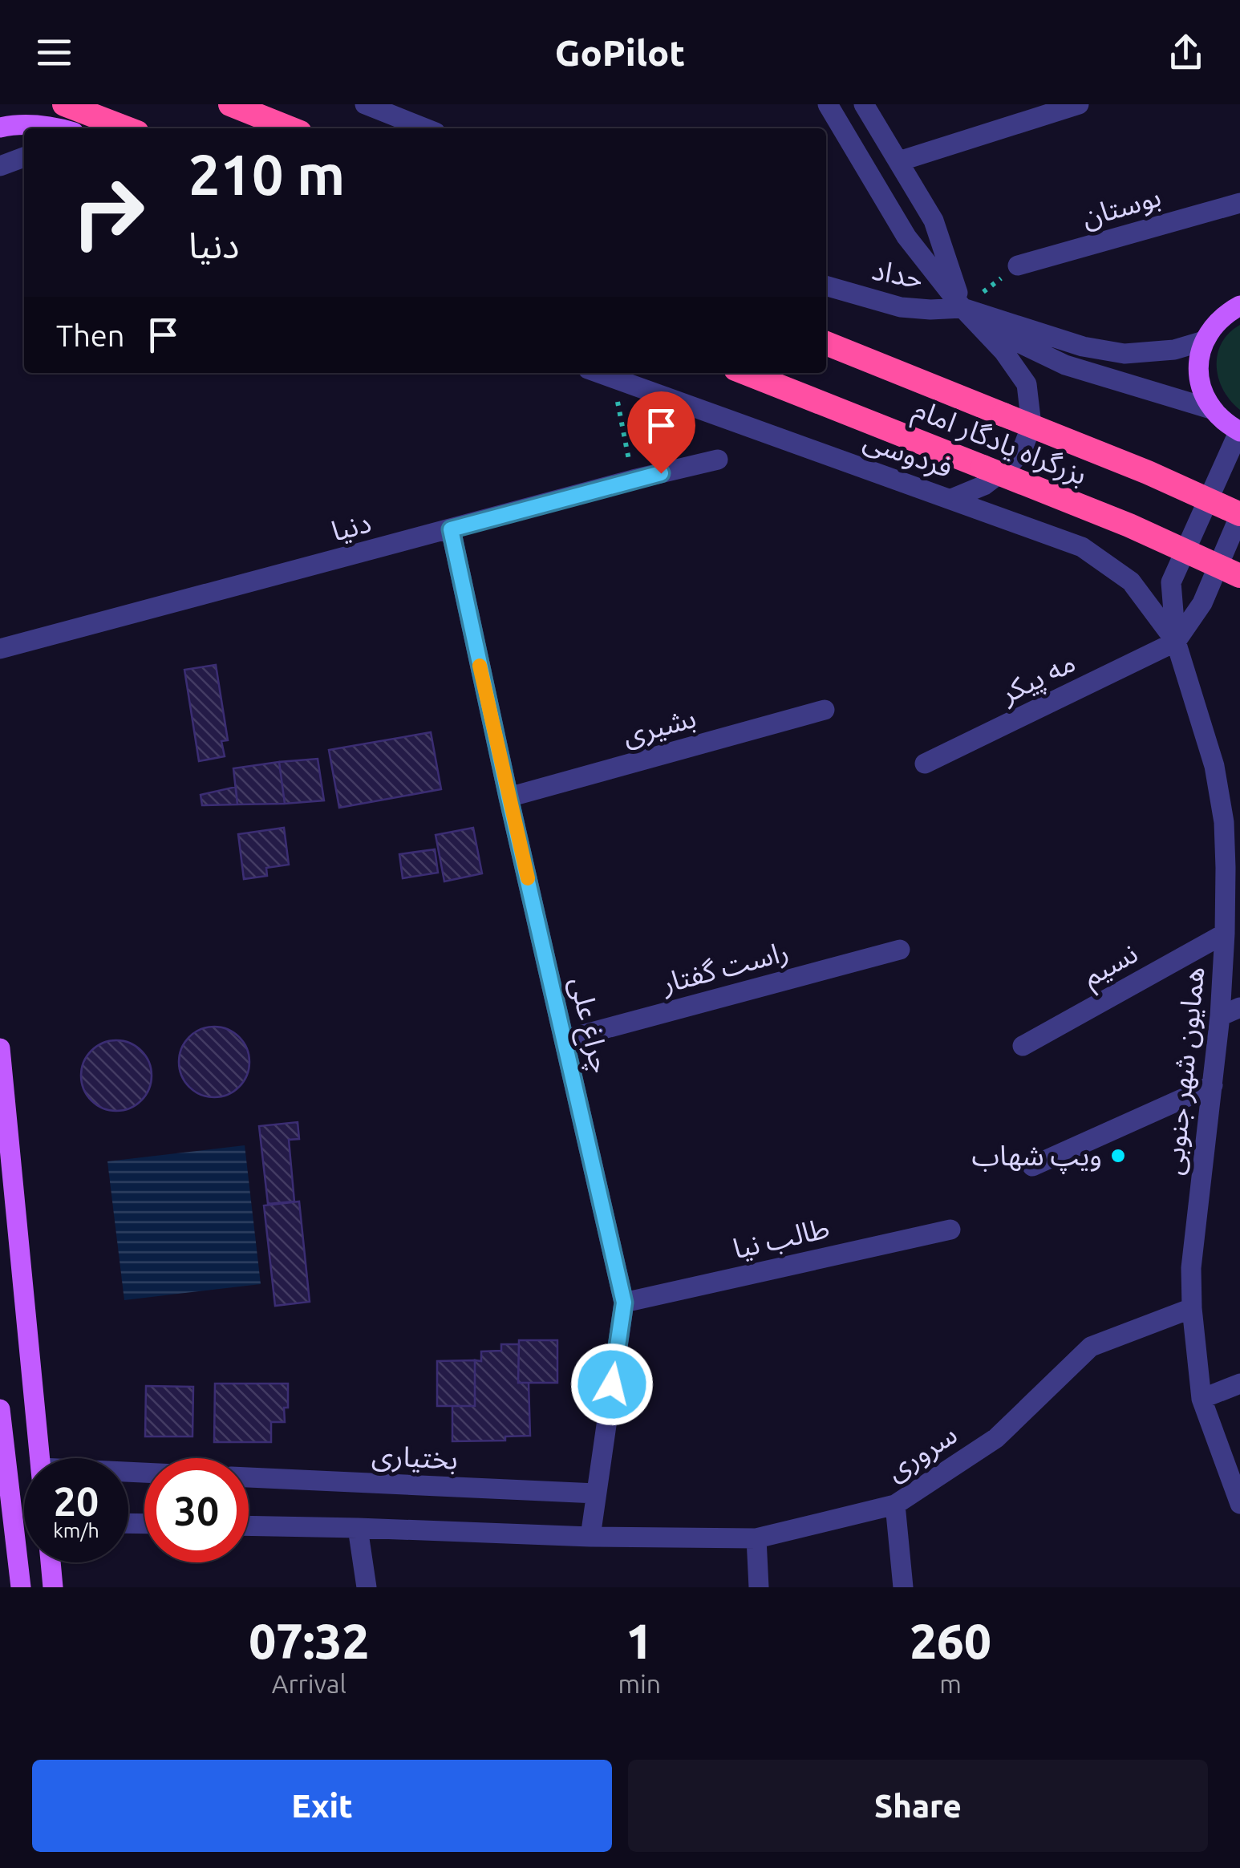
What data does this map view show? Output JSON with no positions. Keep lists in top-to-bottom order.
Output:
{
  "streets": {
    "highway": ["بزرگراه یادگار امام"],
    "street": [
      "بوستان",
      "حداد",
      "فردوسی",
      "دنیا",
      "مه‌ پیکر",
      "بشیری",
      "نسیم",
      "راست گفتار",
      "چراغ‌ علی",
      "همایون‌ شهر جنوبی",
      "طالب‌ نیا",
      "سروری",
      "بختیاری"
    ]
  },
  "crossings": [
    ["فردوسی", "مه‌ پیکر"],
    ["فردوسی", "همایون‌ شهر جنوبی"],
    ["دنیا", "چراغ‌ علی"],
    ["مه‌ پیکر", "همایون‌ شهر جنوبی"],
    ["بشیری", "چراغ‌ علی"],
    ["نسیم", "همایون‌ شهر جنوبی"],
    ["راست گفتار", "چراغ‌ علی"],
    ["چراغ‌ علی", "طالب‌ نیا"],
    ["چراغ‌ علی", "سروری"],
    ["چراغ‌ علی", "بختیاری"],
    ["همایون‌ شهر جنوبی", "سروری"]
  ],
  "places": ["ویپ شهاب"],
  "page": {
    "header": "GoPilot",
    "turn": ["210 m", "دنیا"],
    "then": "Then",
    "speed": "20 km/h",
    "limit": "30",
    "eta": [
      "07:32",
      "Arrival",
      "1",
      "min",
      "260",
      "m"
    ],
    "buttons": ["Exit", "Share"]
  }
}
